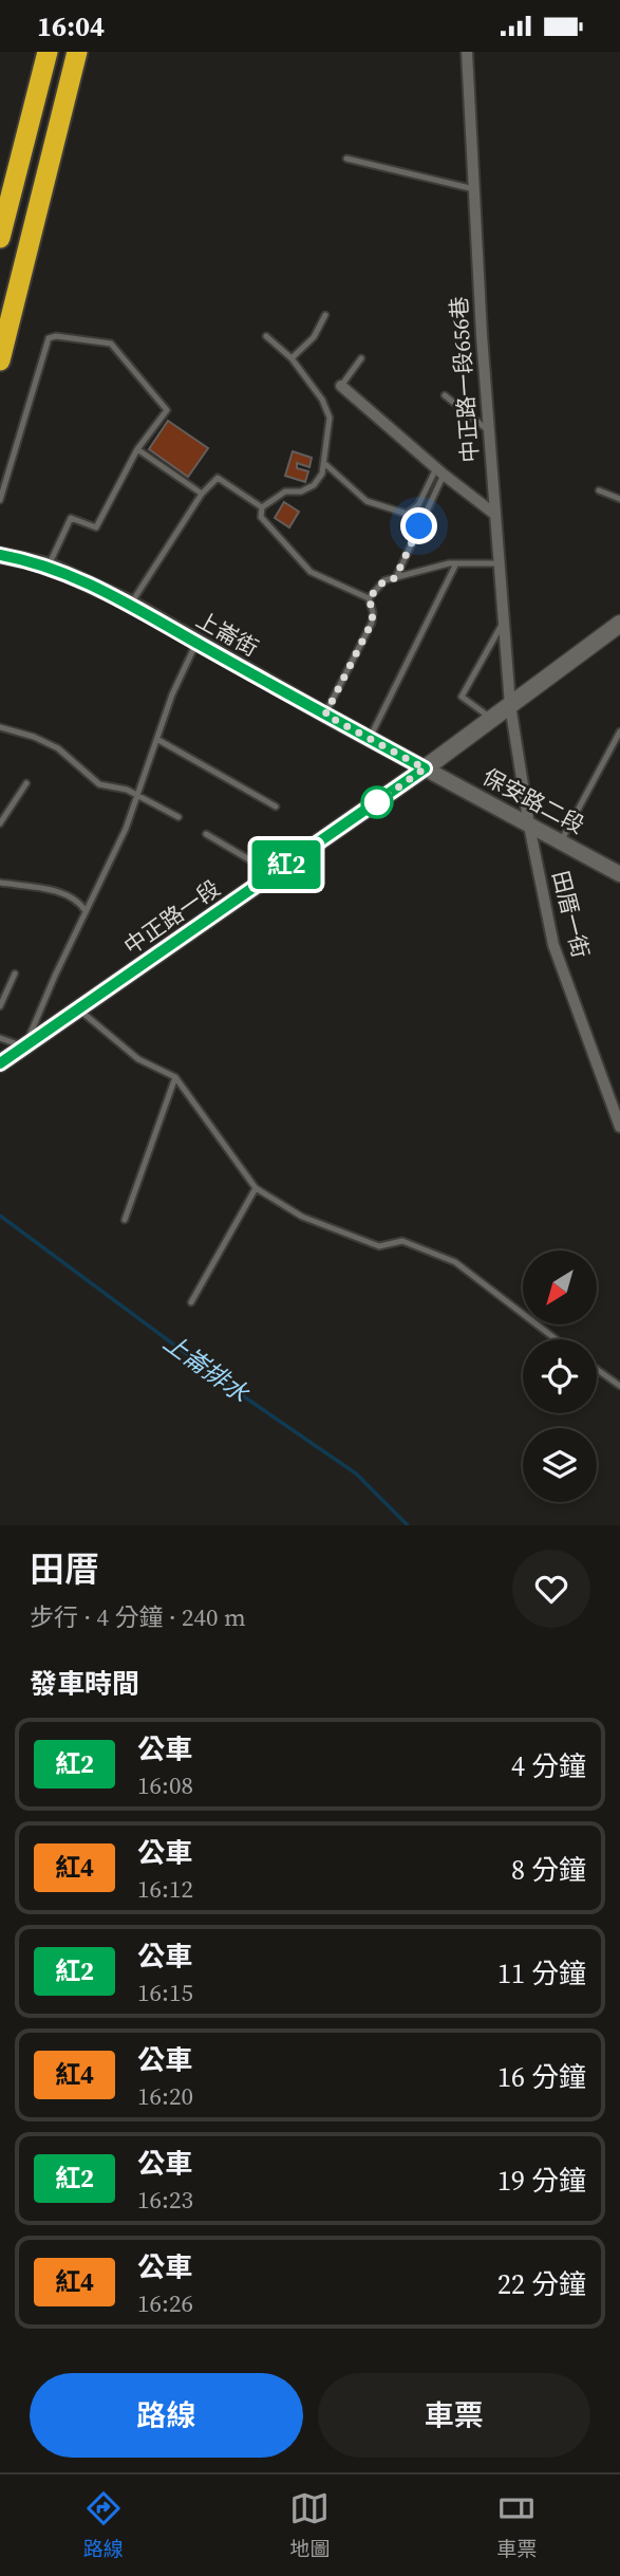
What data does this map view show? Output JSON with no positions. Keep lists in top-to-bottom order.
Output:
{
  "streets": {
    "main road": ["中正路一段"],
    "street": [
      "中正路一段656巷",
      "上崙街",
      "保安路二段",
      "田厝一街"
    ]
  },
  "crossings": [
    ["中正路一段656巷", "田厝一街"],
    ["中正路一段656巷", "中正路一段"],
    ["上崙街", "保安路二段"],
    ["上崙街", "中正路一段"],
    ["保安路二段", "田厝一街"],
    ["保安路二段", "中正路一段"],
    ["田厝一街", "中正路一段"]
  ],
  "water": ["上崙排水"],
  "lines": ["bus line 紅2"],
  "north": "bottom left",
  "page": {
    "status": "16:04",
    "on_map": "紅2",
    "heading": [
      ["田厝", "步行 · 4 分鐘 · 240 m"],
      "發車時間"
    ],
    "list": [
      {
        "mark": "紅2",
        "name": "公車",
        "note": "16:08",
        "value": "4 分鐘"
      },
      {
        "mark": "紅4",
        "name": "公車",
        "note": "16:12",
        "value": "8 分鐘"
      },
      {
        "mark": "紅2",
        "name": "公車",
        "note": "16:15",
        "value": "11 分鐘"
      },
      {
        "mark": "紅4",
        "name": "公車",
        "note": "16:20",
        "value": "16 分鐘"
      },
      {
        "mark": "紅2",
        "name": "公車",
        "note": "16:23",
        "value": "19 分鐘"
      },
      {
        "mark": "紅4",
        "name": "公車",
        "note": "16:26",
        "value": "22 分鐘"
      }
    ],
    "buttons": ["路線", "車票"],
    "tabs": ["路線", "地圖", "車票"]
  }
}
